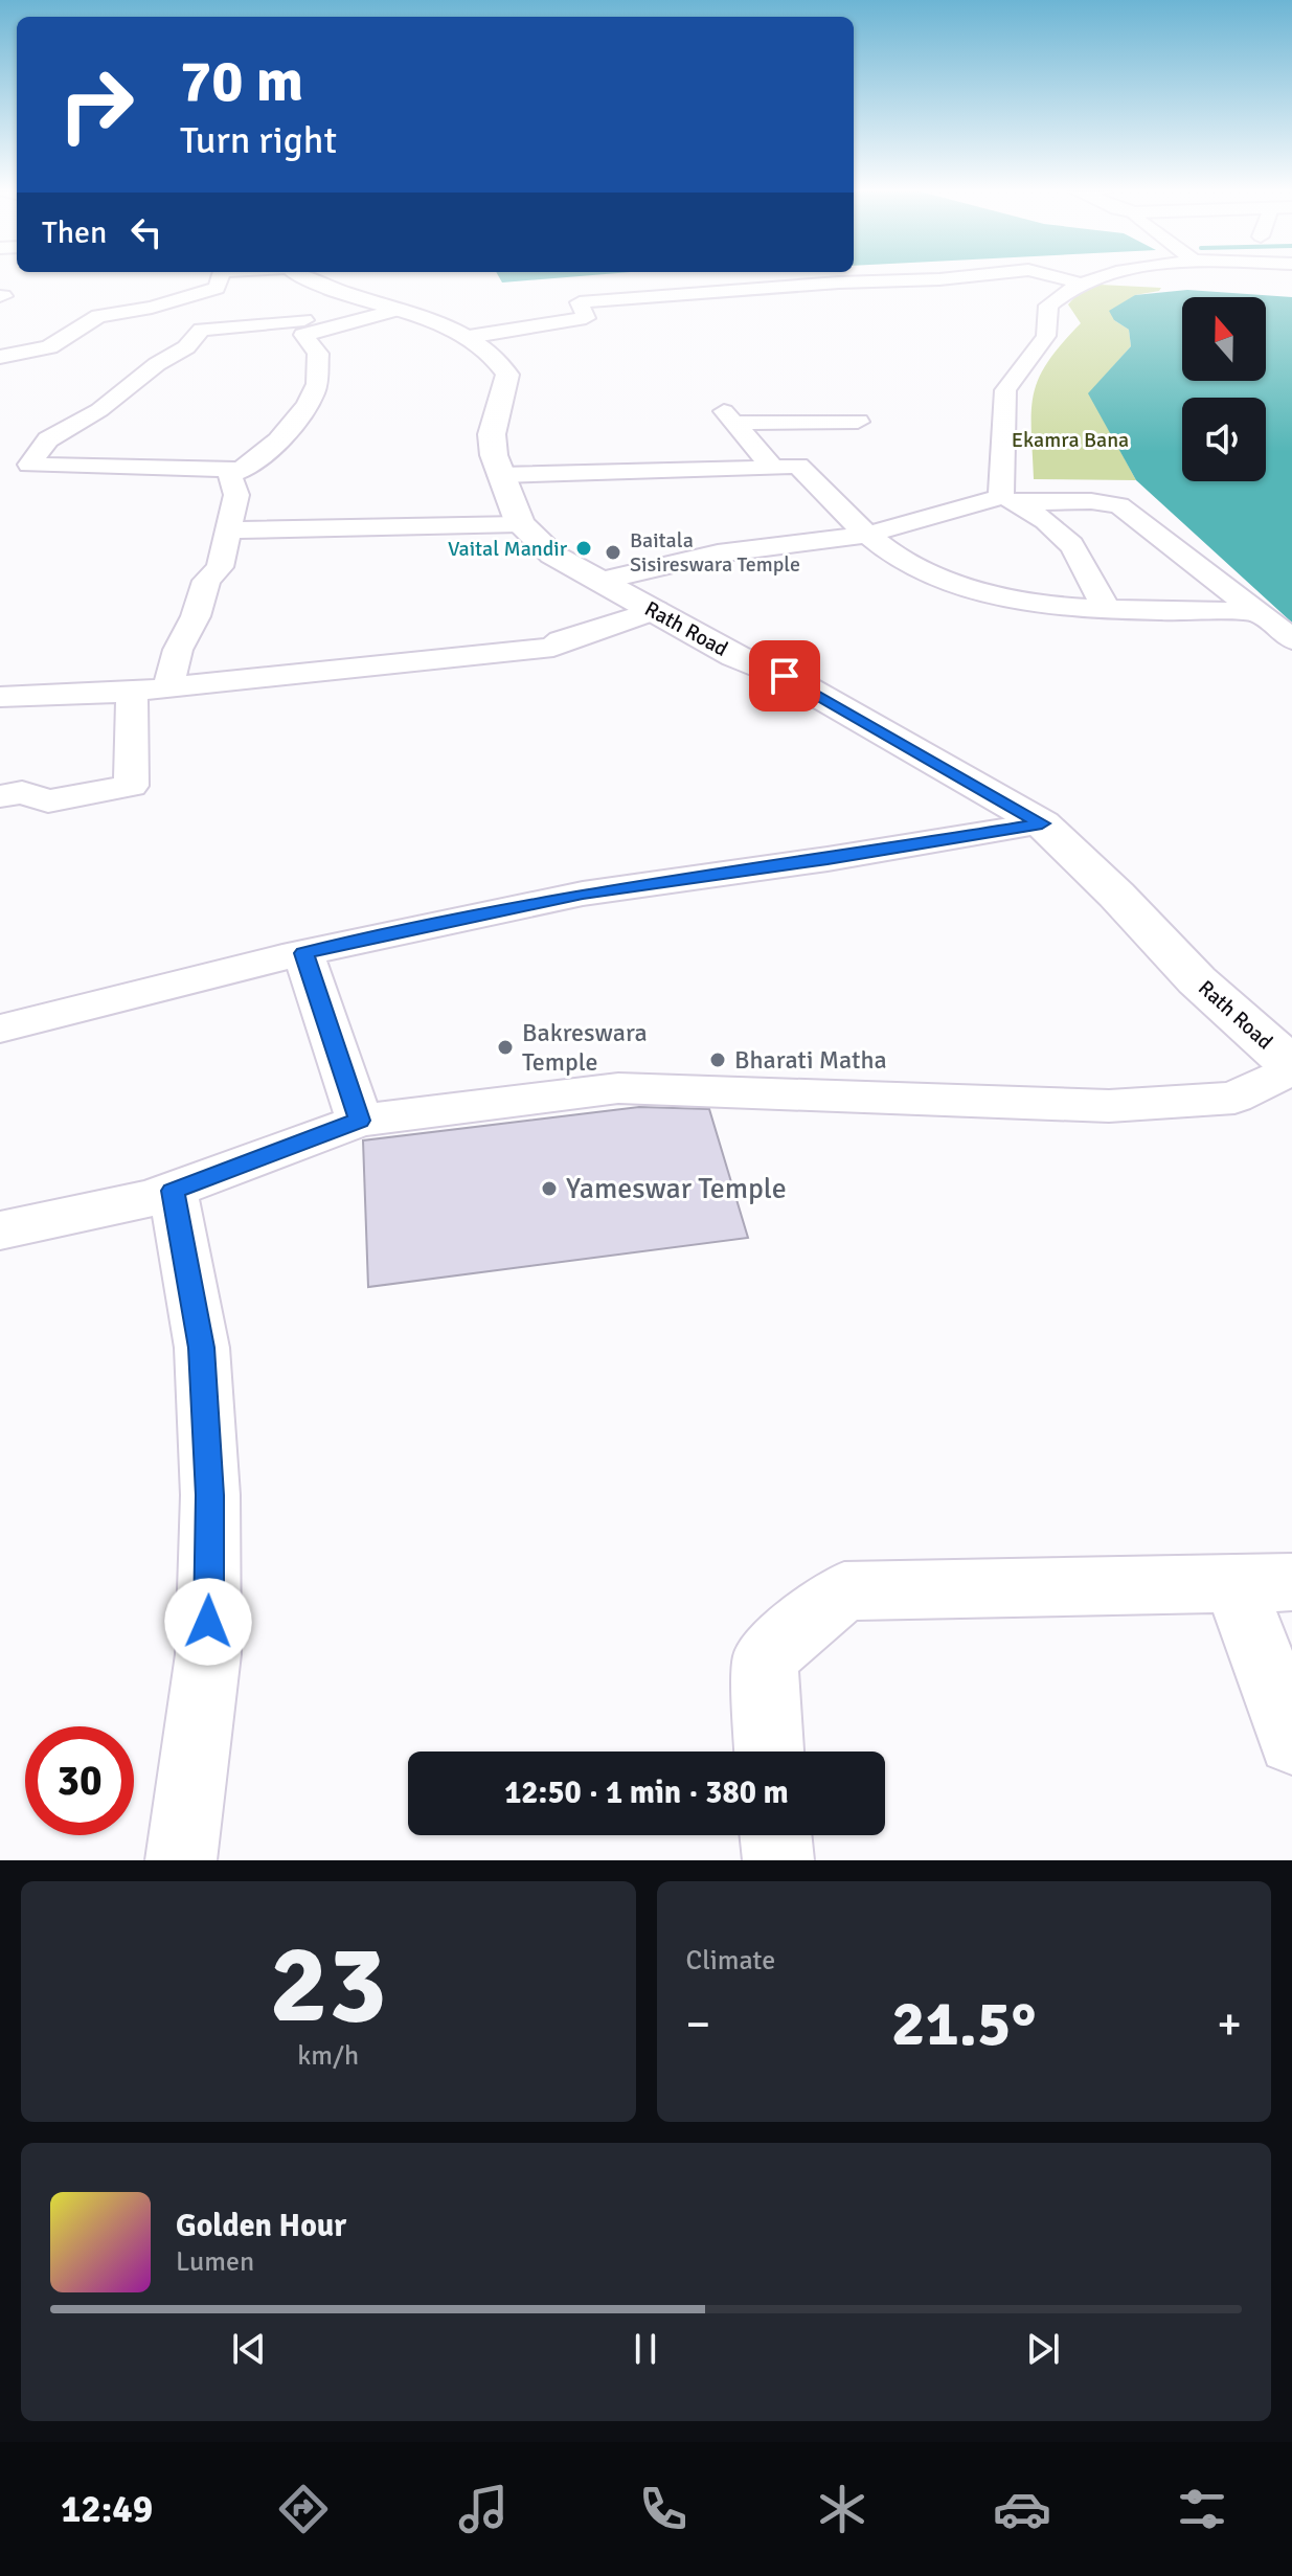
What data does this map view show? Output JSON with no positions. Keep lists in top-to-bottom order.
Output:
{
  "streets": {
    "street": ["Rath Road"]
  },
  "parks": ["Ekamra Bana"],
  "places": [
    "Vaital Mandir",
    "Baitala Sisireswara Temple",
    "Bakreswara Temple",
    "Bharati Matha",
    "Yameswar Temple"
  ],
  "north": "top",
  "page": {
    "turn": ["70 m", "Turn right"],
    "then": "Then",
    "limit": "30",
    "trip": "12:50 · 1 min · 380 m",
    "tile": [
      ["23", "km/h"],
      "Climate"
    ],
    "heat": ["−", "21.5°", "+"],
    "song": ["Golden Hour", "Lumen"],
    "tabs": "12:49"
  }
}
